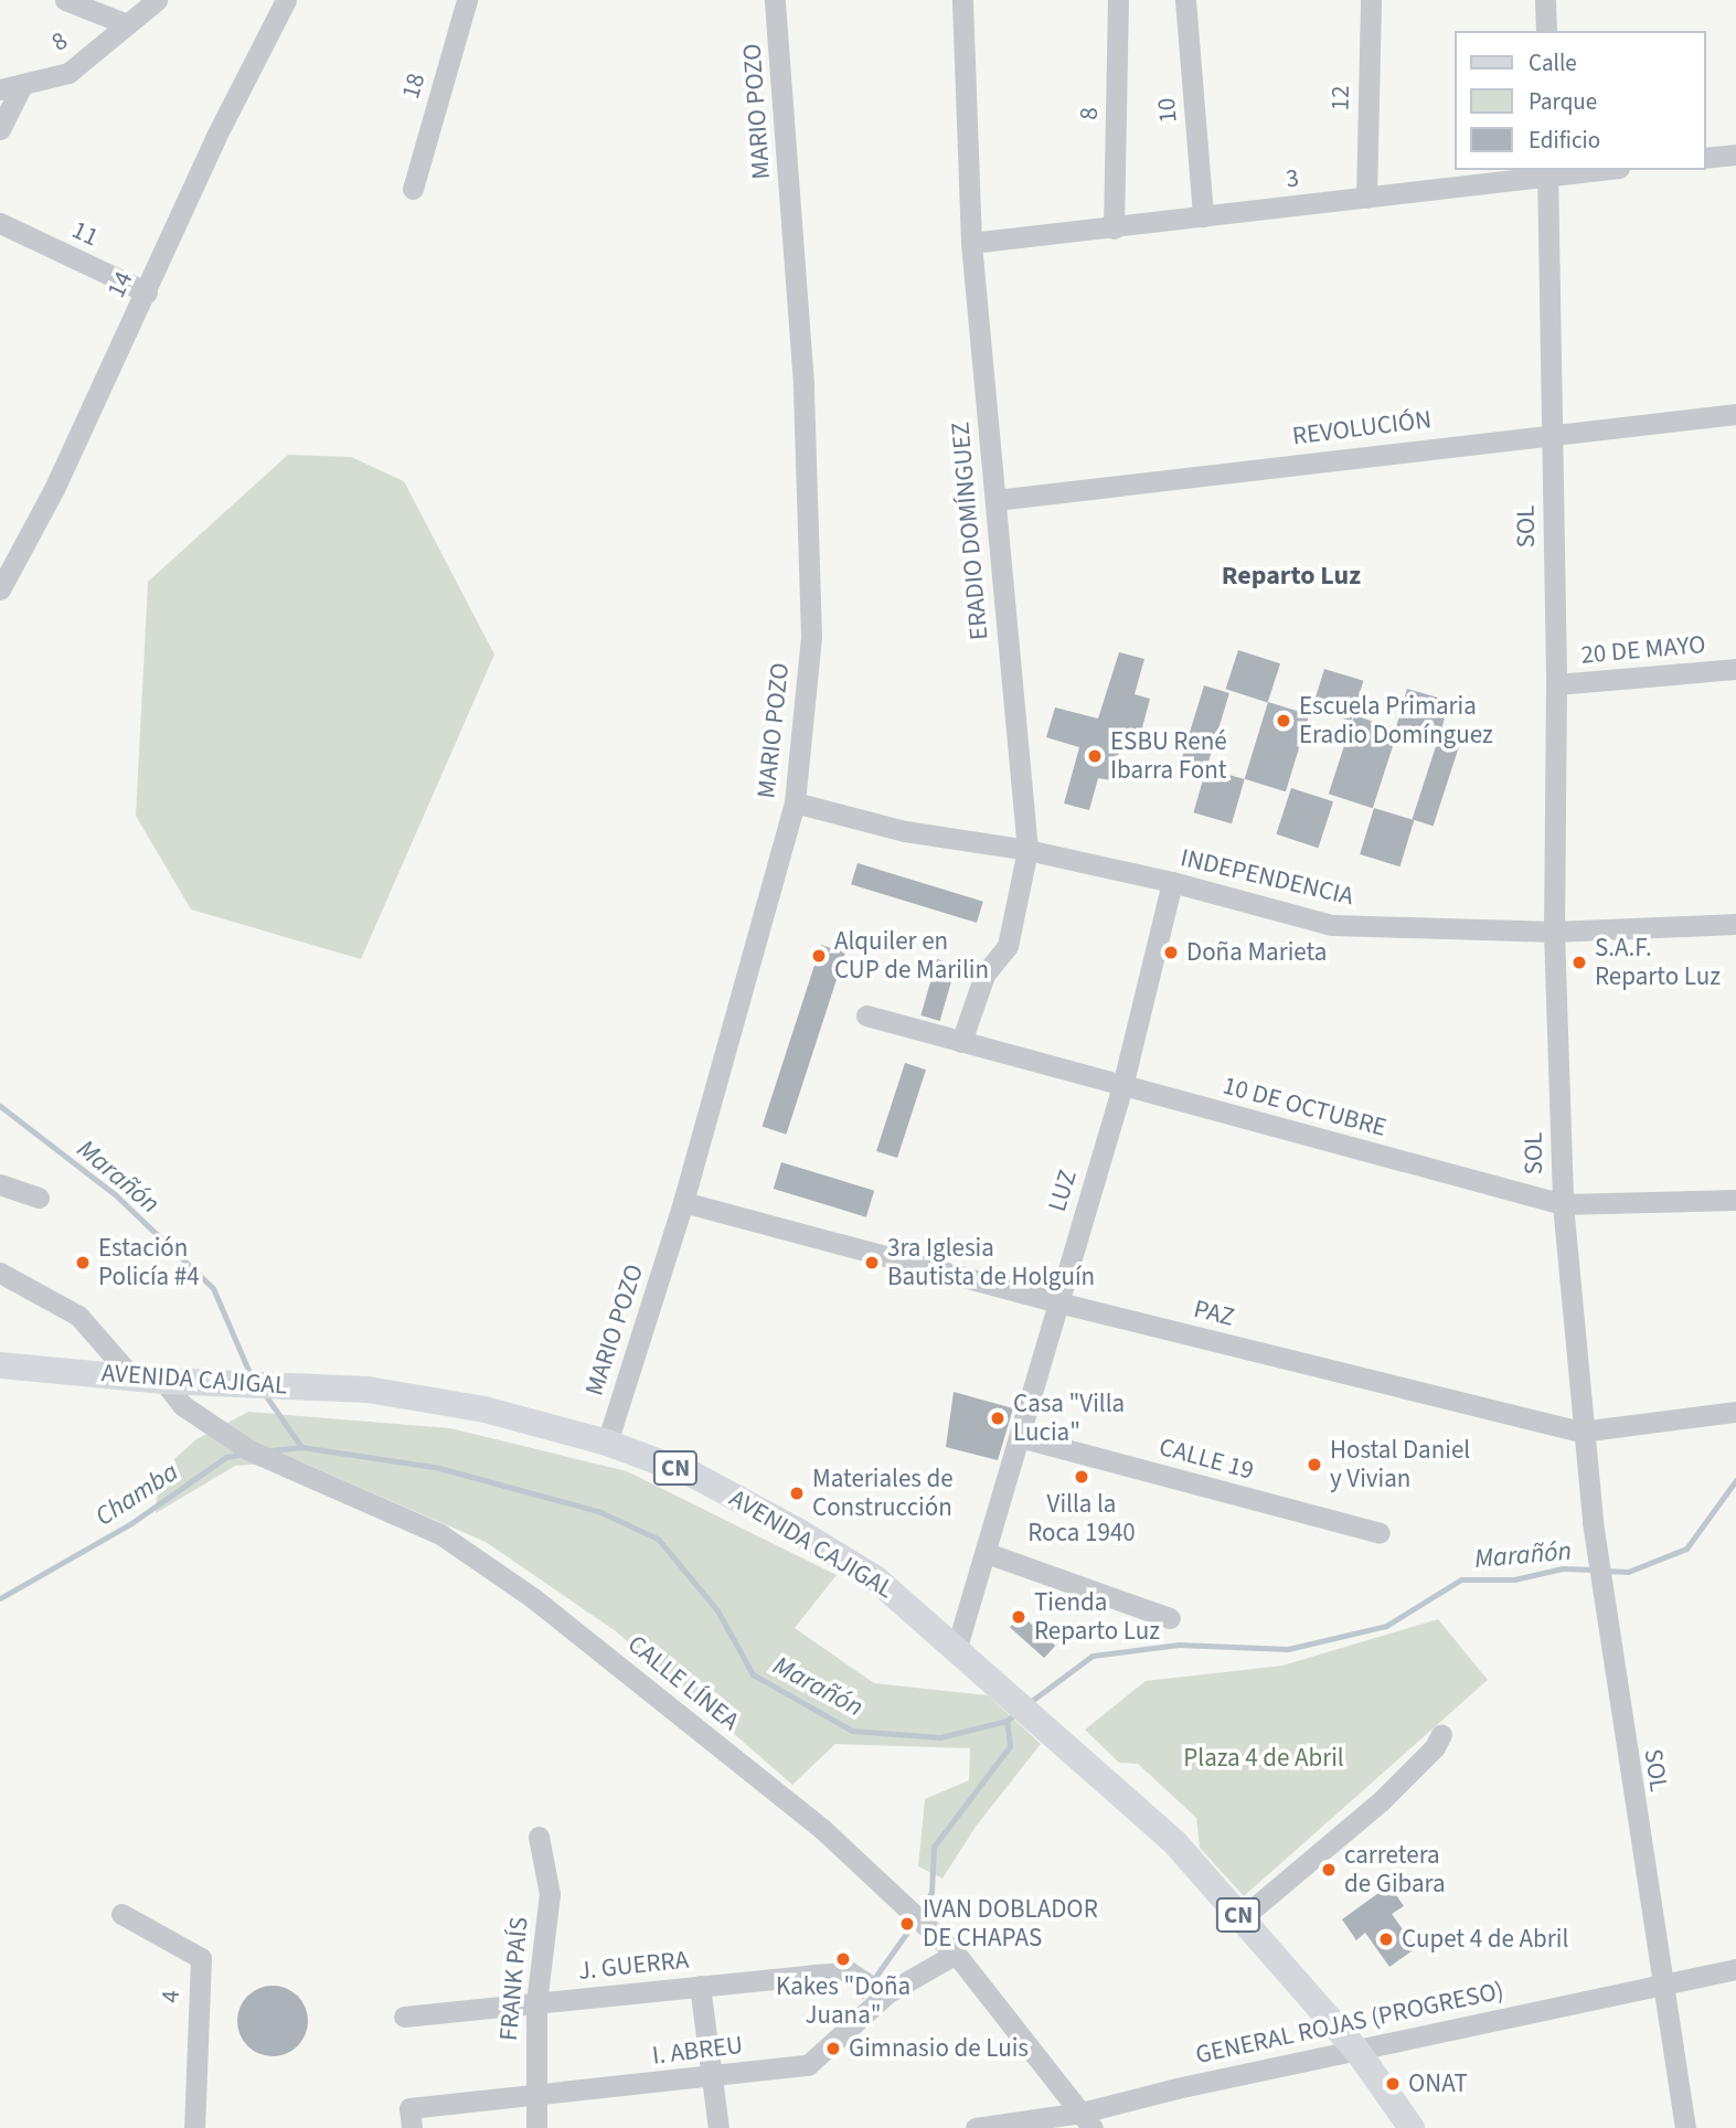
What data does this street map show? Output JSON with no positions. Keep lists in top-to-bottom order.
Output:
{
  "streets": {
    "main road": ["AVENIDA CAJIGAL", "CN"],
    "street": [
      "8",
      "18",
      "12",
      "10",
      "MARIO POZO",
      "3",
      "11",
      "14",
      "REVOLUCIÓN",
      "SOL",
      "ERADIO DOMÍNGUEZ",
      "20 DE MAYO",
      "INDEPENDENCIA",
      "10 DE OCTUBRE",
      "LUZ",
      "PAZ",
      "CALLE 19",
      "CALLE LÍNEA",
      "J. GUERRA",
      "FRANK PAÍS",
      "4",
      "GENERAL ROJAS (PROGRESO)",
      "I. ABREU"
    ]
  },
  "crossings": [
    ["8", "3"],
    ["12", "3"],
    ["10", "3"],
    ["MARIO POZO", "INDEPENDENCIA"],
    ["MARIO POZO", "PAZ"],
    ["MARIO POZO", "AVENIDA CAJIGAL"],
    ["3", "SOL"],
    ["3", "ERADIO DOMÍNGUEZ"],
    ["11", "14"],
    ["REVOLUCIÓN", "SOL"],
    ["REVOLUCIÓN", "ERADIO DOMÍNGUEZ"],
    ["SOL", "20 DE MAYO"],
    ["SOL", "INDEPENDENCIA"],
    ["SOL", "10 DE OCTUBRE"],
    ["SOL", "PAZ"],
    ["SOL", "GENERAL ROJAS (PROGRESO)"],
    ["ERADIO DOMÍNGUEZ", "INDEPENDENCIA"],
    ["ERADIO DOMÍNGUEZ", "10 DE OCTUBRE"],
    ["INDEPENDENCIA", "LUZ"],
    ["10 DE OCTUBRE", "LUZ"],
    ["LUZ", "PAZ"],
    ["LUZ", "AVENIDA CAJIGAL"],
    ["LUZ", "CALLE 19"],
    ["AVENIDA CAJIGAL", "CALLE LÍNEA"],
    ["AVENIDA CAJIGAL", "GENERAL ROJAS (PROGRESO)"],
    ["CALLE LÍNEA", "GENERAL ROJAS (PROGRESO)"],
    ["CALLE LÍNEA", "I. ABREU"],
    ["J. GUERRA", "FRANK PAÍS"],
    ["FRANK PAÍS", "I. ABREU"]
  ],
  "districts": ["Reparto Luz"],
  "water": ["Marañón", "Chamba"],
  "parks": ["Plaza 4 de Abril"],
  "places": [
    "Escuela Primaria Eradio Domínguez",
    "ESBU René Ibarra Font",
    "Doña Marieta",
    "Alquiler en CUP de Marilin",
    "S.A.F. Reparto Luz",
    "Estación Policía #4",
    "3ra Iglesia Bautista de Holguín",
    "Casa \"Villa Lucia\"",
    "Hostal Daniel y Vivian",
    "Villa la Roca 1940",
    "Materiales de Construcción",
    "Tienda Reparto Luz",
    "carretera de Gibara",
    "IVAN DOBLADOR DE CHAPAS",
    "Cupet 4 de Abril",
    "Kakes \"Doña Juana\"",
    "Gimnasio de Luis",
    "ONAT"
  ],
  "legend": ["Calle", "Parque", "Edificio"]
}
